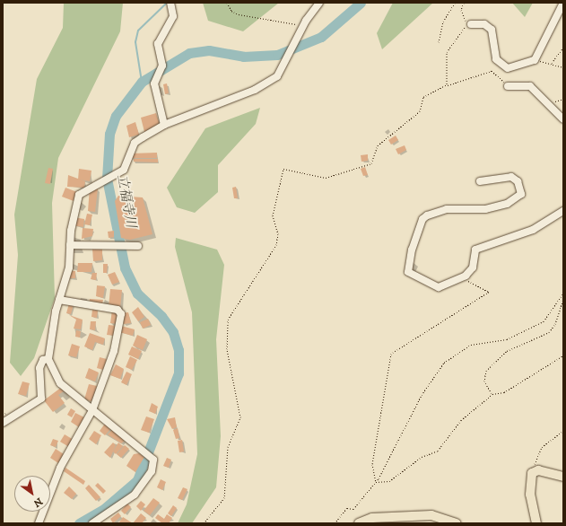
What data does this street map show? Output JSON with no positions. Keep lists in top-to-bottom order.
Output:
{
  "water": ["立福寺川"],
  "north": "bottom right"
}
